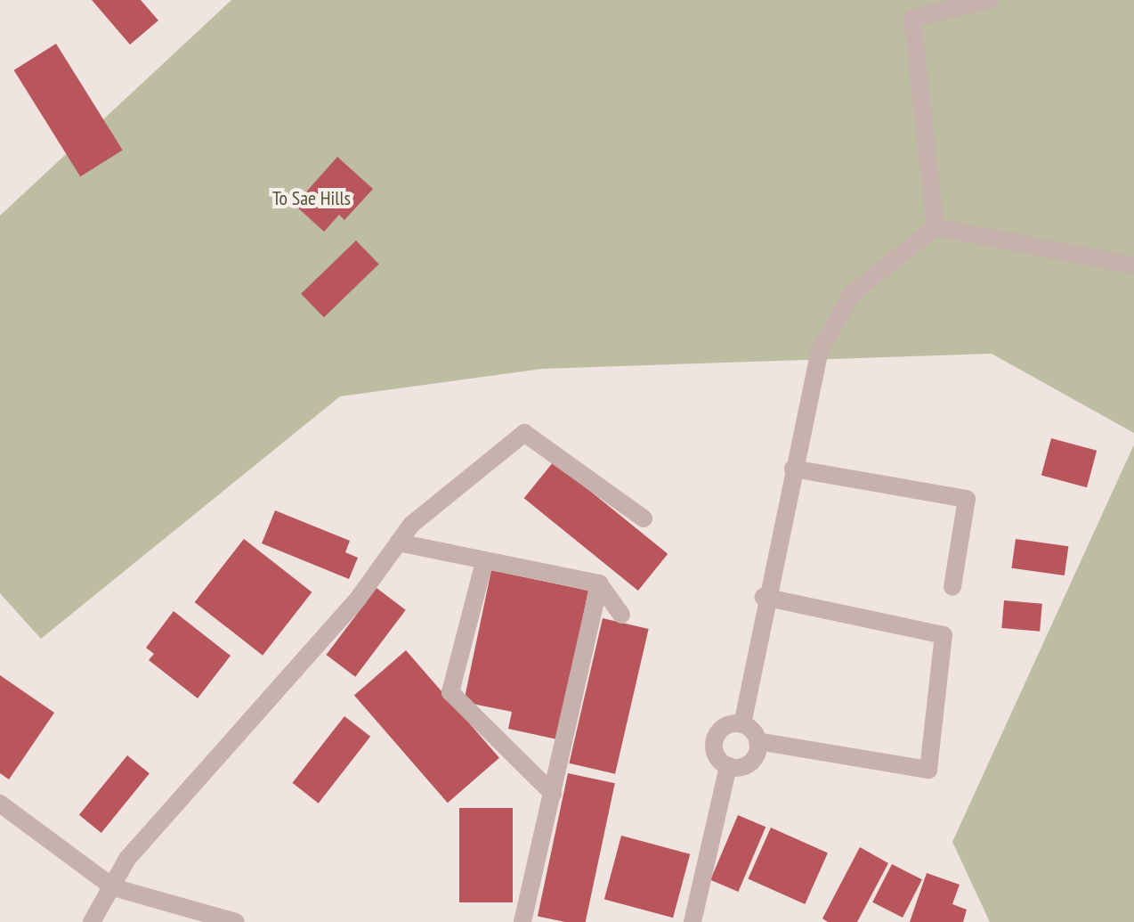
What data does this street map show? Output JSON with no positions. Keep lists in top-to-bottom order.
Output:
{
  "parks": ["To Sae Hills"]
}
